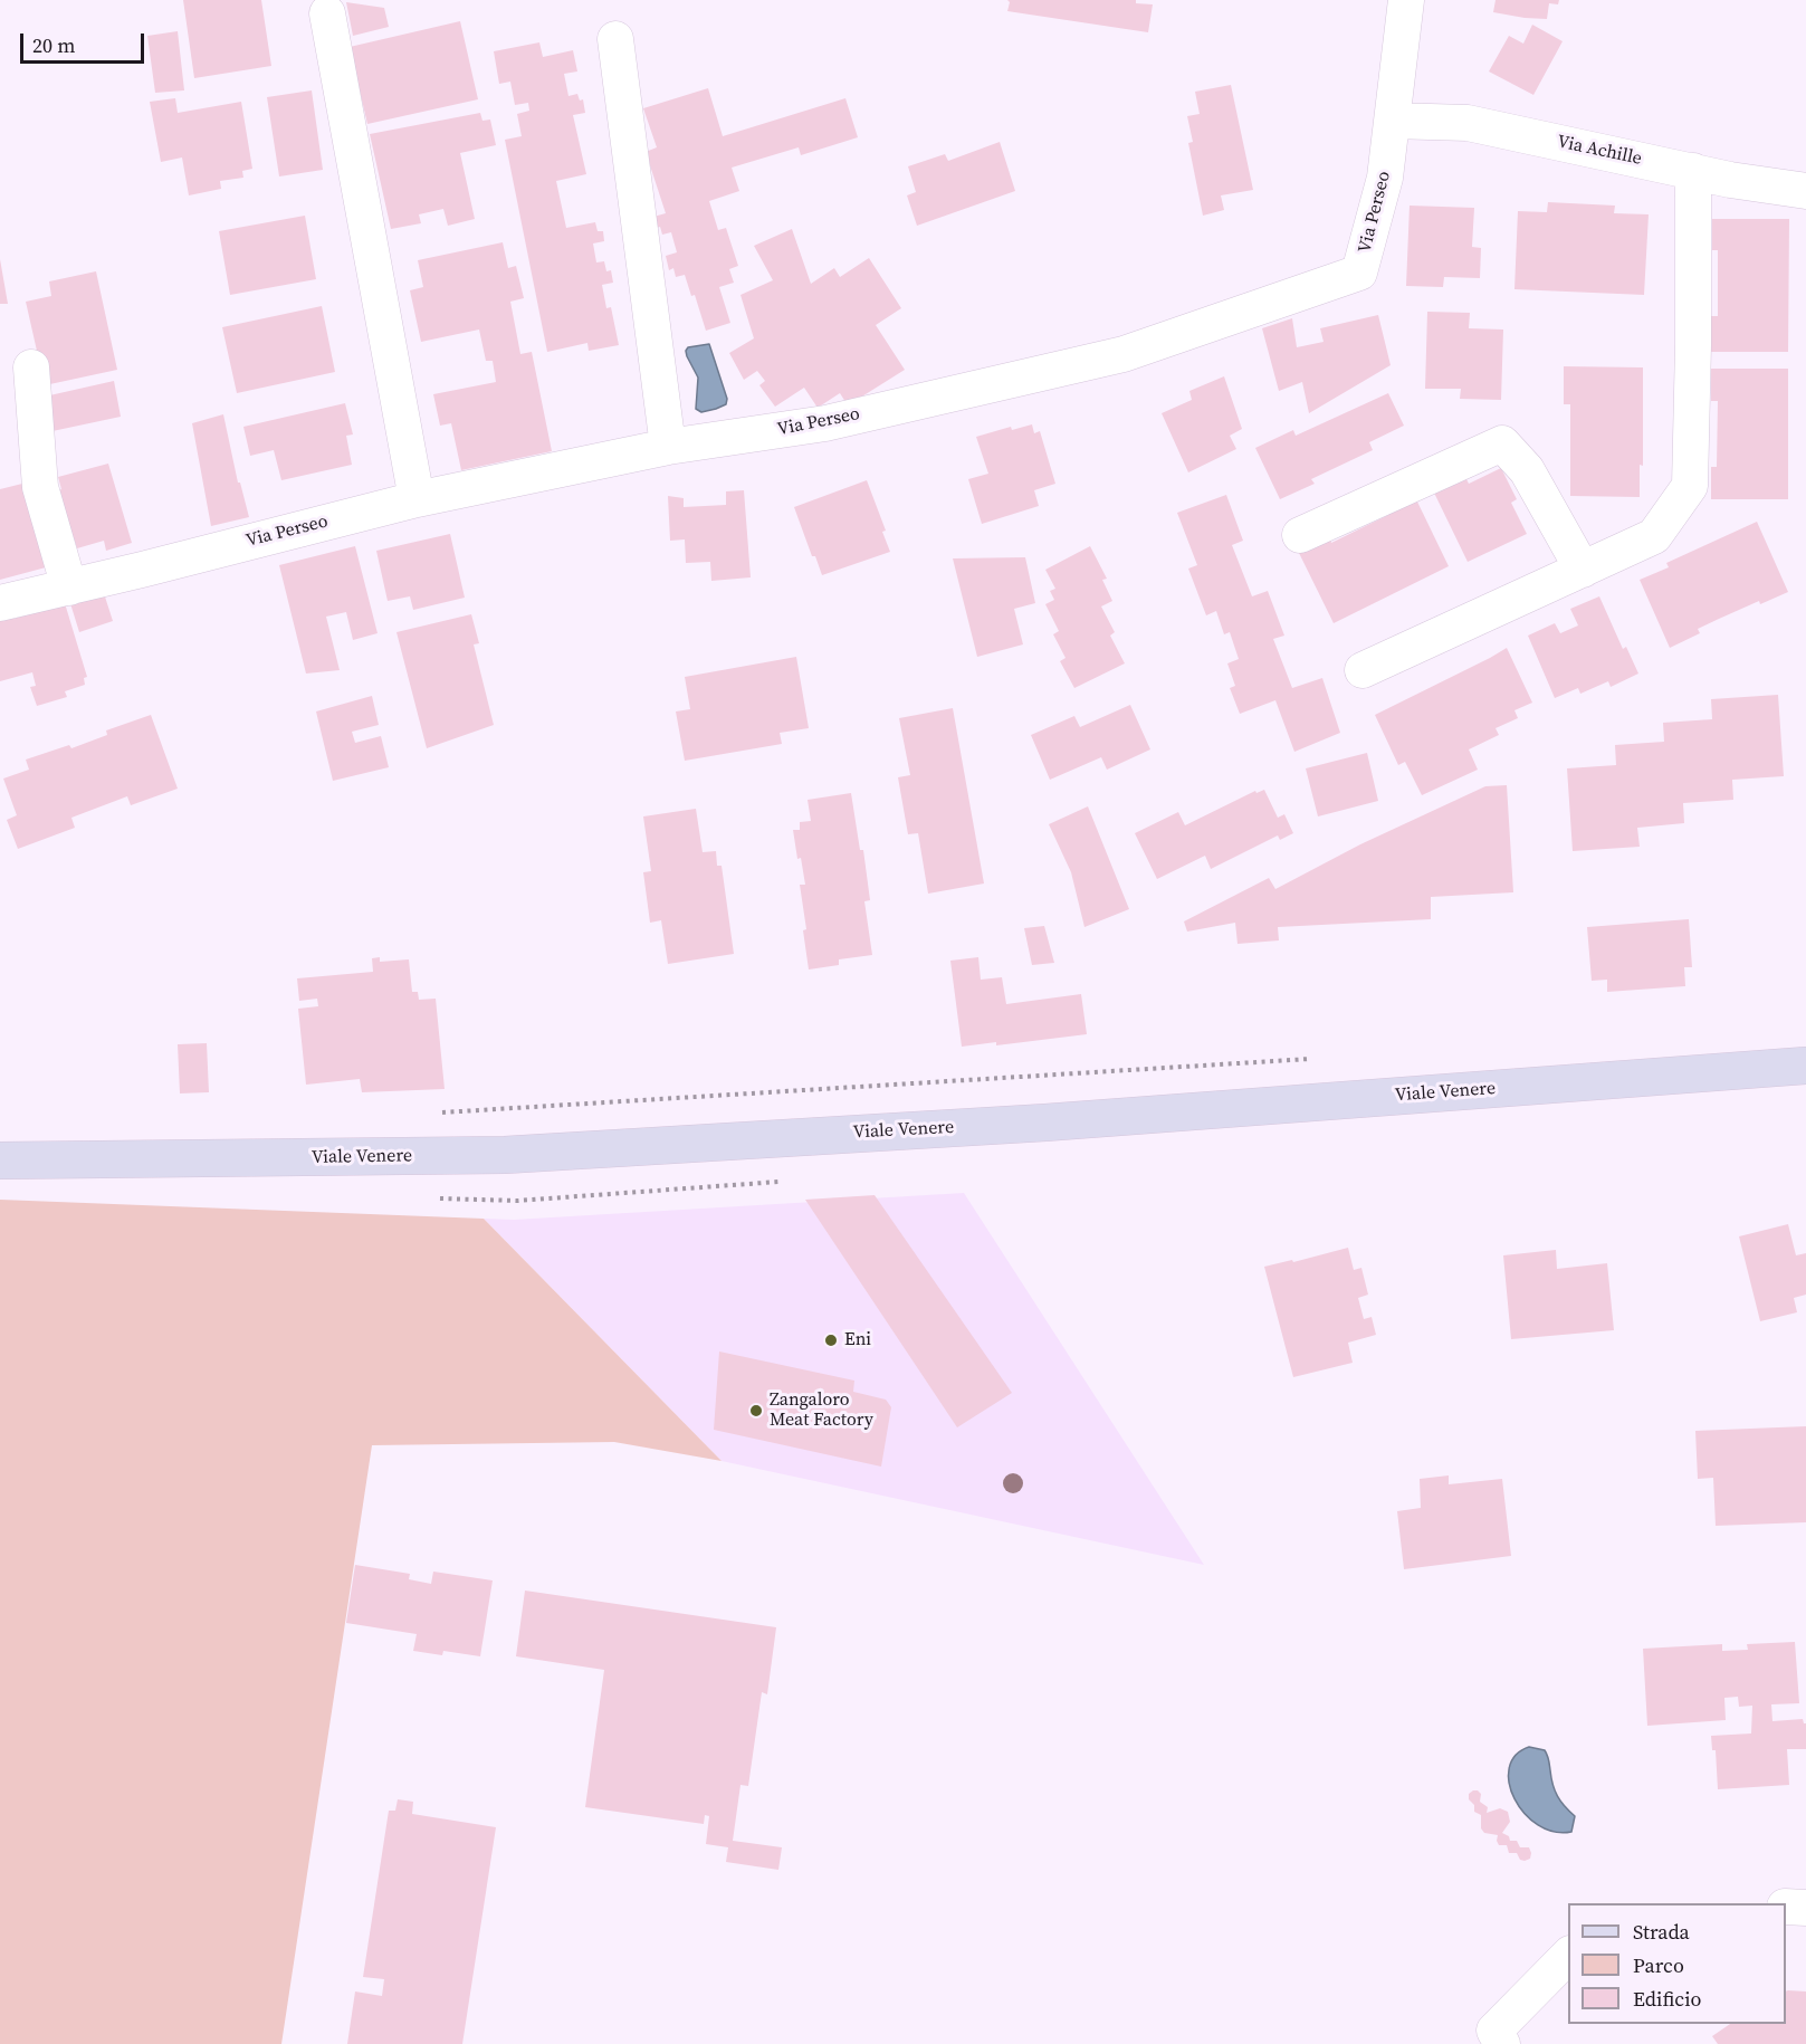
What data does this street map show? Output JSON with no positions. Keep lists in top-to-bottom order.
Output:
{
  "streets": {
    "street": ["Via Achille", "Via Perseo", "Viale Venere"]
  },
  "crossings": [
    ["Via Achille", "Via Perseo"]
  ],
  "places": ["Eni", "Zangaloro Meat Factory"],
  "legend": ["Strada", "Parco", "Edificio"],
  "scale_bar": "20 m"
}
